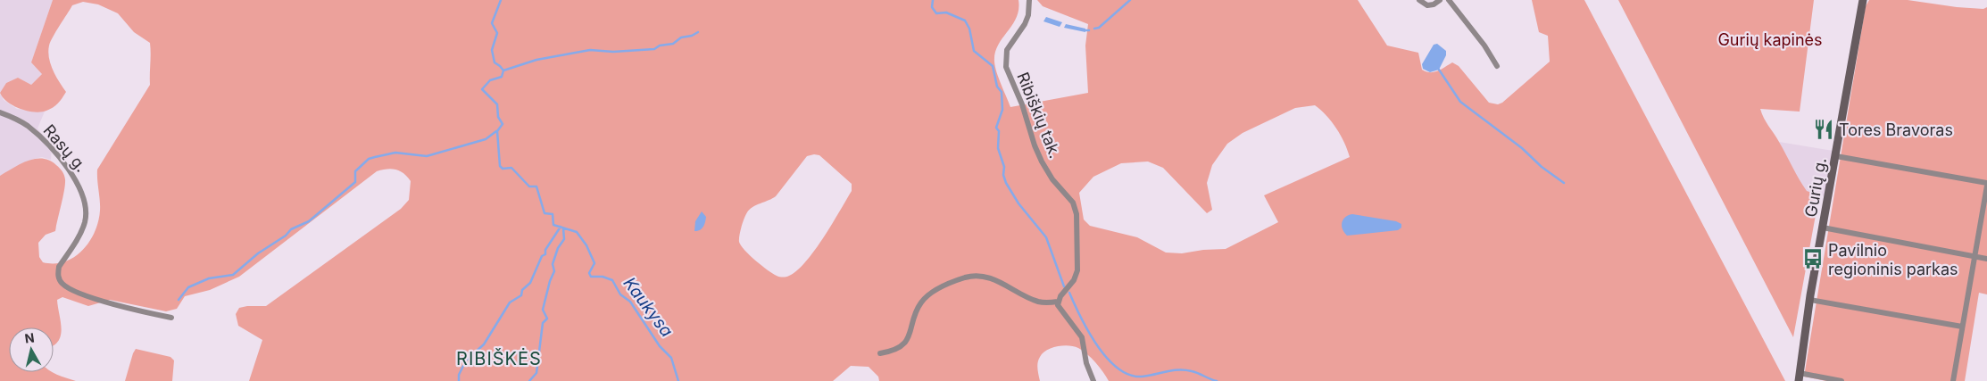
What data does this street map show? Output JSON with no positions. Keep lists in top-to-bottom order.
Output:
{
  "streets": {
    "street": ["Ribiškių tak.", "Rasų g.", "Gurių g."]
  },
  "districts": ["RIBIŠKĖS"],
  "water": ["Kaukysa"],
  "parks": ["Gurių kapinės"],
  "places": {
    "restaurant": ["Tores Bravoras"],
    "bus stop": ["Pavilnio regioninis parkas"]
  },
  "north": "top"
}
